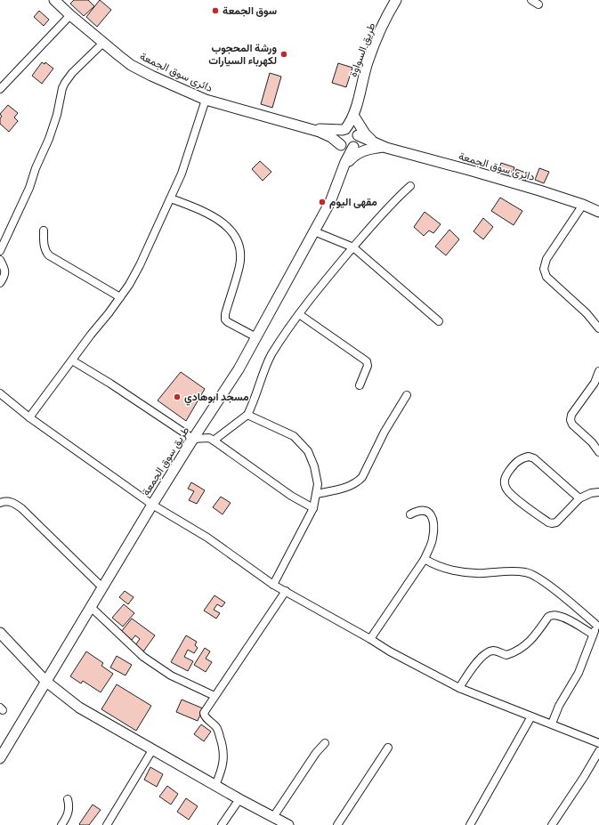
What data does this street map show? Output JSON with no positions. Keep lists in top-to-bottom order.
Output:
{
  "streets": {
    "street": ["طريق السواوة", "دائرى سوق الجمعة", "طريق سوق الجمعة"]
  },
  "places": [
    "سوق الجمعة",
    "ورشة المحجوب لكهرباء السيارات",
    "مقهى اليوم",
    "مسجد ابوهادي"
  ]
}
